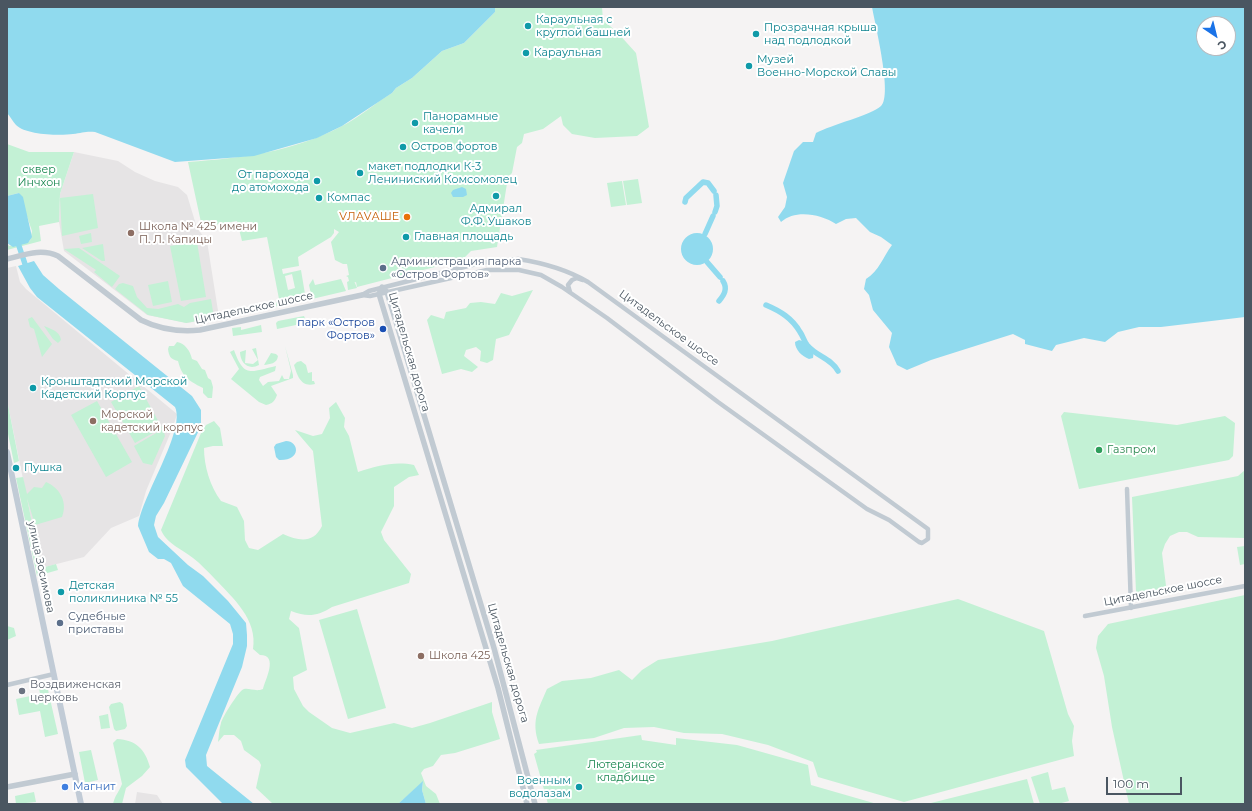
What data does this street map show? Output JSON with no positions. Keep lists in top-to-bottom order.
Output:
{
  "streets": {
    "main road": ["улица Зосимова"],
    "street": ["Цитадельское шоссе", "Цитадельская дорога"]
  },
  "crossings": [
    ["Цитадельское шоссе", "Цитадельская дорога"]
  ],
  "parks": ["сквер Инчхон", "Лютеранское кладбище"],
  "places": [
    "Караульная с круглой башней",
    "Прозрачная крыша над подлодкой",
    "Караульная",
    "Музей Военно-Морской Славы",
    "Панорамные качели",
    "Остров фортов",
    "макет подлодки К-3 Лениниский Комсомолец",
    "От парохода до атомохода",
    "Адмирал Ф.Ф. Ушаков",
    "Компас",
    "VЛАVАШЕ",
    "Школа № 425 имени П. Л. Капицы",
    "Главная площадь",
    "Администрация парка «Остров Фортов»",
    "парк «Остров Фортов»",
    "Кронштадтский Морской Кадетский Корпус",
    "Морской кадетский корпус",
    "Газпром",
    "Пушка",
    "Детская поликлиника № 55",
    "Судебные приставы",
    "Школа 425",
    "Воздвиженская церковь",
    "Магнит",
    "Военным водолазам"
  ],
  "scale_bar": "100 m",
  "north": "bottom right"
}
